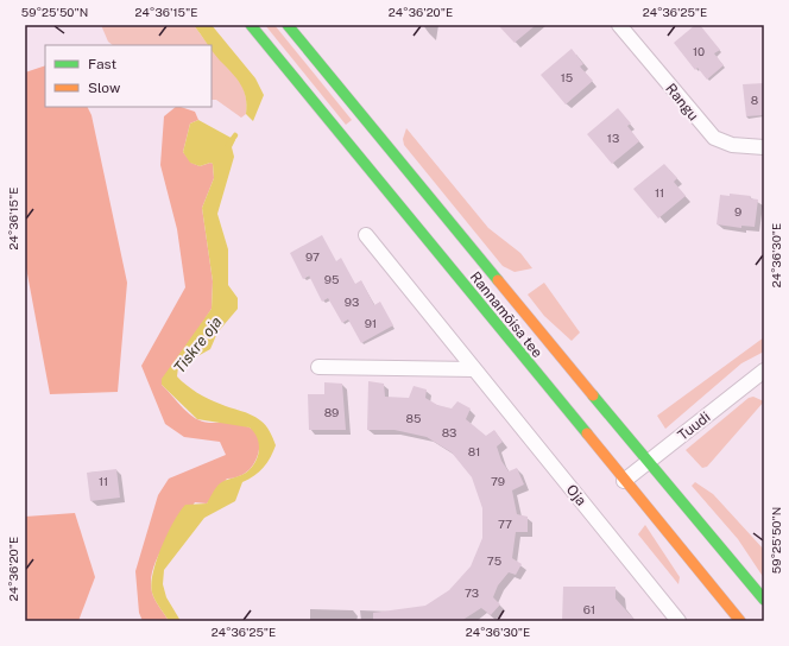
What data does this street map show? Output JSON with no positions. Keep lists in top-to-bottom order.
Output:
{
  "streets": {
    "main road": ["Rannamõisa tee"],
    "street": ["Rangu", "Tuudi", "Oja"]
  },
  "crossings": [
    ["Rannamõisa tee", "Tuudi"]
  ],
  "water": ["Tiskre oja"],
  "house_numbers": [
    "10",
    "15",
    "8",
    "13",
    "11",
    "9",
    "97",
    "95",
    "93",
    "91",
    "89",
    "85",
    "83",
    "81",
    "11",
    "79",
    "77",
    "75",
    "73",
    "61"
  ],
  "legend": ["Fast", "Slow"],
  "coordinates": [
    "59°25'50\"N",
    "24°36'15\"E",
    "24°36'20\"E",
    "24°36'25\"E",
    "24°36'30\"E"
  ]
}
